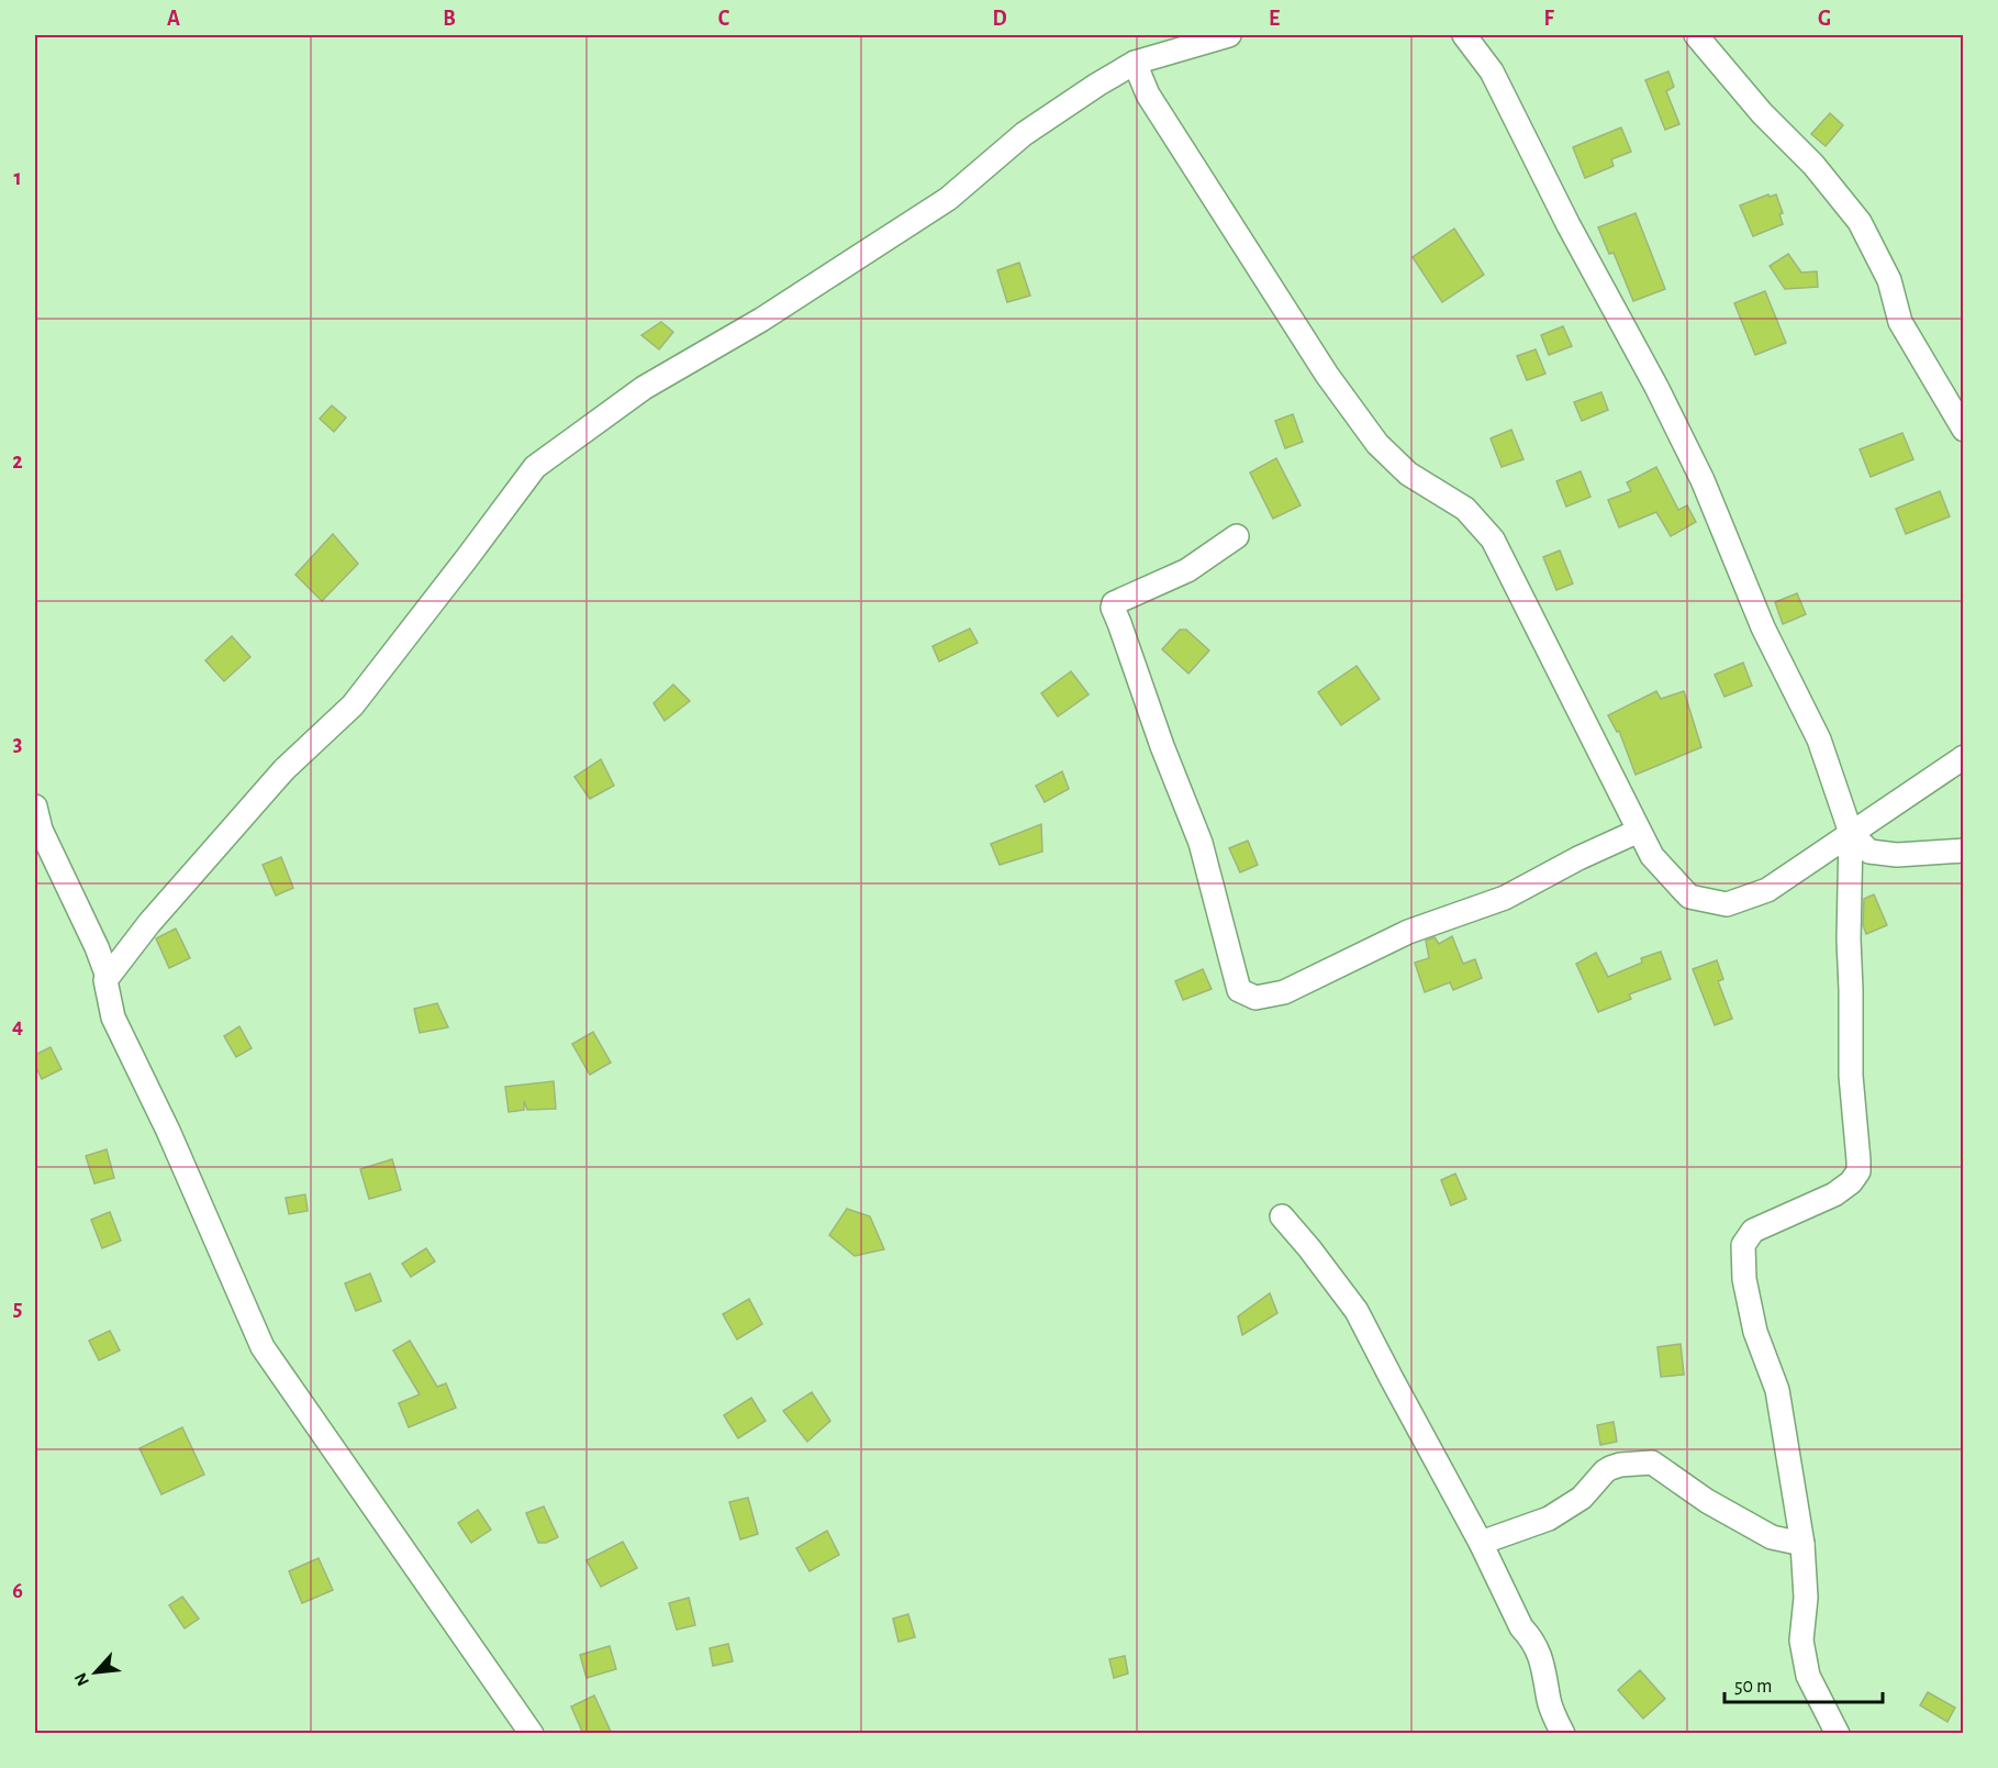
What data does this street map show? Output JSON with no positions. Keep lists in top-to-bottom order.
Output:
{
  "scale_bar": "50 m",
  "north": "bottom left",
  "grid": {
    "columns": [
      "A",
      "B",
      "C",
      "D",
      "E",
      "F",
      "G"
    ],
    "rows": [
      "1",
      "2",
      "3",
      "4",
      "5",
      "6"
    ]
  }
}
